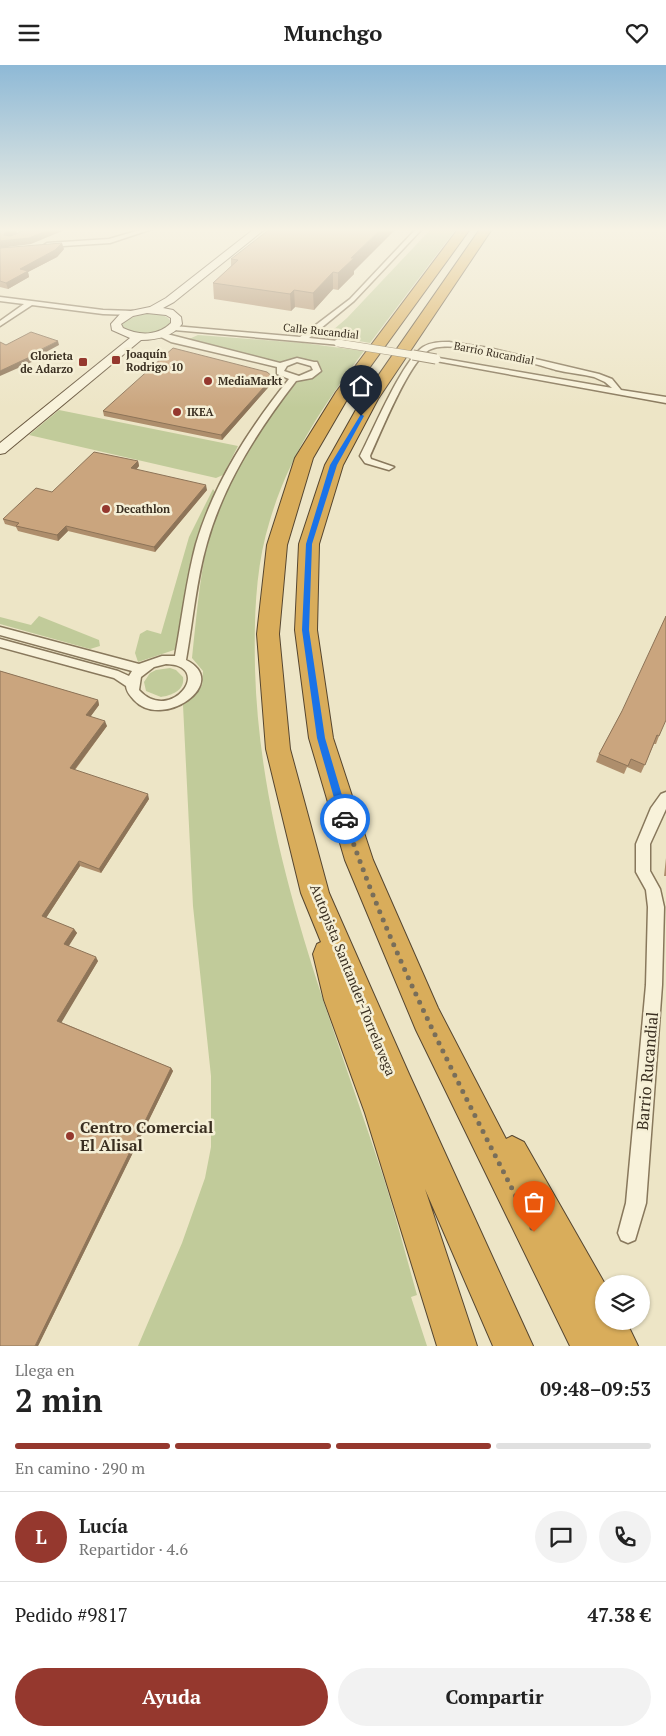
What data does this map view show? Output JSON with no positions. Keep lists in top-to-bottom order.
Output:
{
  "streets": {
    "highway": ["Autopista Santander-Torrelavega"],
    "street": ["Calle Rucandial", "Barrio Rucandial"]
  },
  "crossings": [
    ["Calle Rucandial", "Barrio Rucandial"]
  ],
  "places": {
    "transit": ["Joaquín Rodrigo 10", "Glorieta de Adarzo"],
    "other": [
      "MediaMarkt",
      "IKEA",
      "Decathlon",
      "Centro Comercial El Alisal"
    ]
  },
  "page": {
    "header": "Munchgo",
    "heading": ["2 min", "Llega en", "09:48–09:53"],
    "panel": [
      "Lucía",
      "Repartidor · 4.6",
      "Pedido #9817",
      "47.38 €"
    ],
    "bar": "En camino · 290 m",
    "round": "L",
    "buttons": ["Ayuda", "Compartir"]
  }
}
